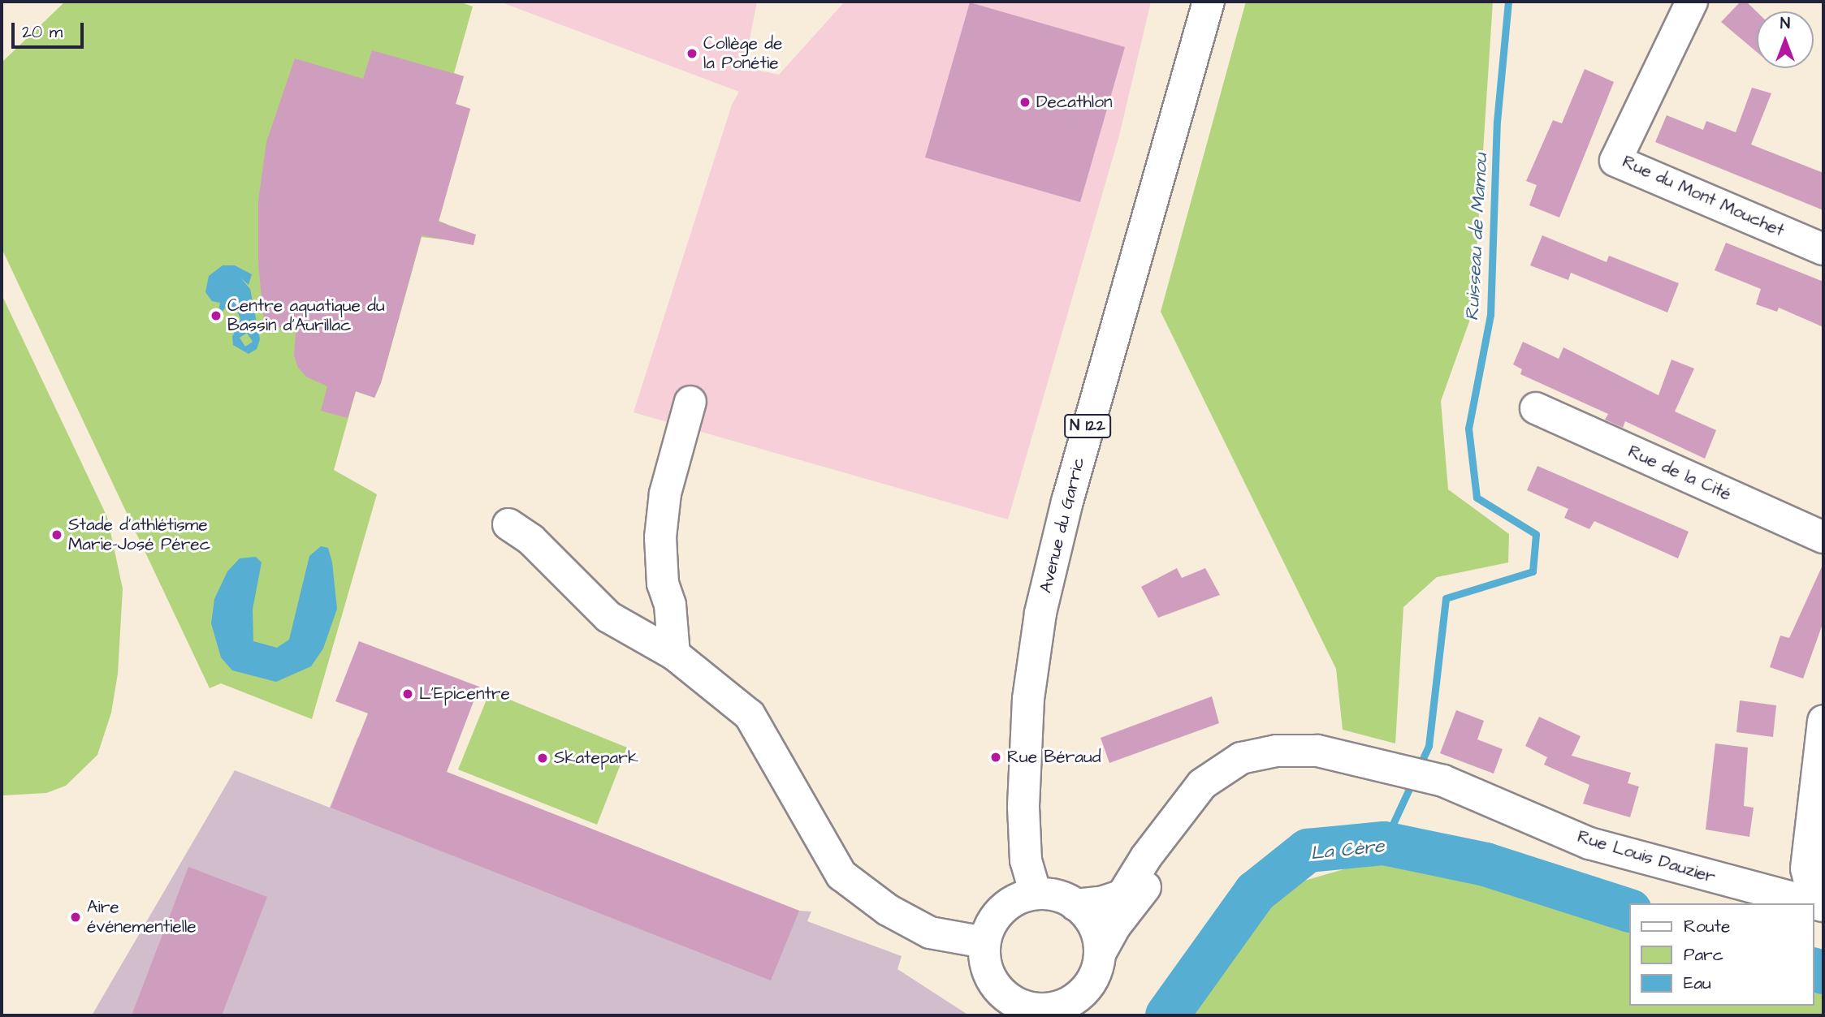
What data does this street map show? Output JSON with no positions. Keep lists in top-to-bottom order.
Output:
{
  "streets": {
    "street": [
      "Rue du Mont Mouchet",
      "N 122",
      "Rue de la Cité",
      "Avenue du Garric",
      "Rue Louis Dauzier"
    ]
  },
  "water": ["Ruisseau de Mamou", "La Cère"],
  "places": [
    "Collège de la Ponétie",
    "Decathlon",
    "Centre aquatique du Bassin d'Aurillac",
    "Stade d'athlétisme Marie-José Pérec",
    "L'Epicentre",
    "Rue Béraud",
    "Skatepark",
    "Aire événementielle"
  ],
  "legend": ["Route", "Parc", "Eau"],
  "scale_bar": "20 m",
  "north": "top"
}
